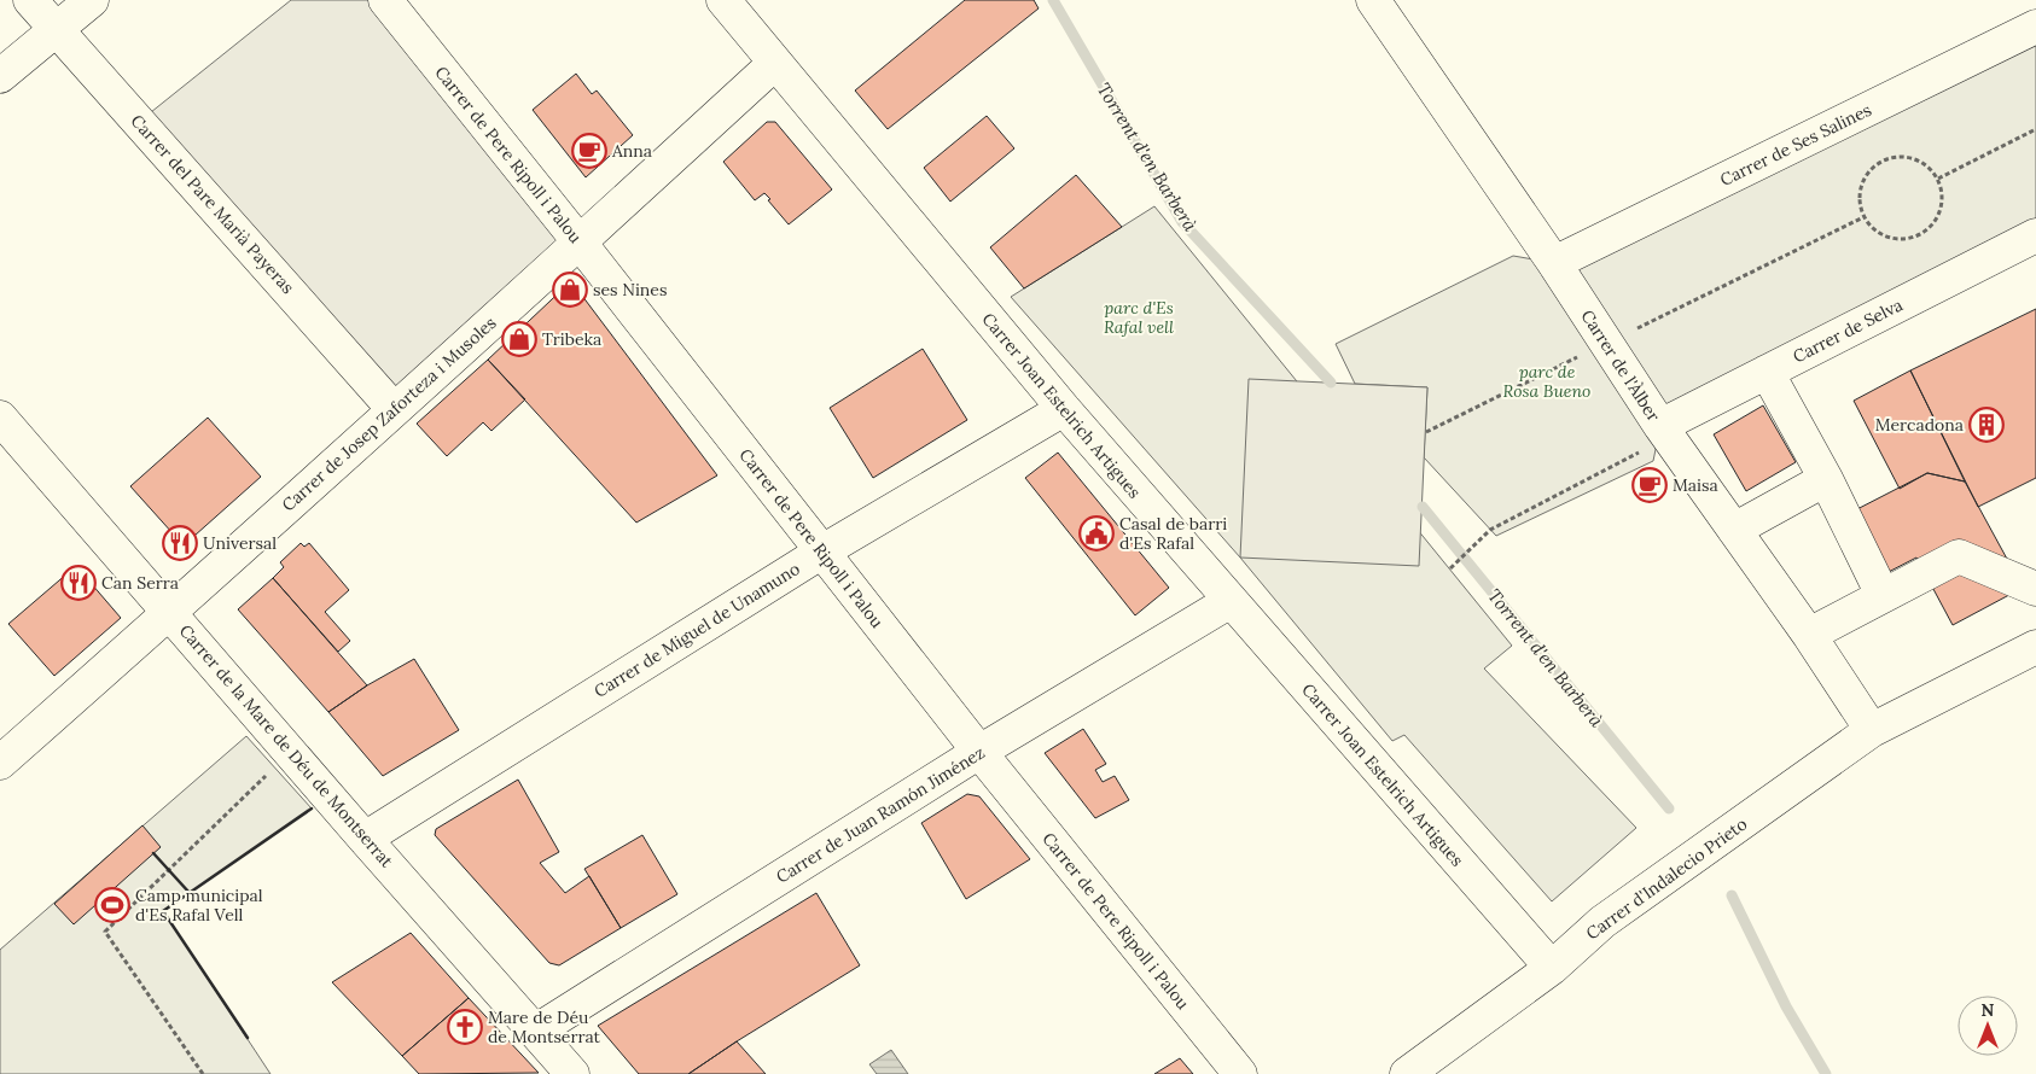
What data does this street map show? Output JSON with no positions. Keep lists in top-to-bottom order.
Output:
{
  "streets": {
    "street": [
      "Carrer de Ses Salines",
      "Carrer de Pere Ripoll i Palou",
      "Carrer del Pare Marià Payeras",
      "Carrer de Selva",
      "Carrer de l'Àlber",
      "Carrer Joan Estelrich Artigues",
      "Carrer de Josep Zaforteza i Musoles",
      "Carrer de Miguel de Unamuno",
      "Carrer de la Mare de Déu de Montserrat",
      "Carrer de Juan Ramón Jiménez",
      "Carrer d'Indalecio Prieto"
    ]
  },
  "crossings": [
    ["Carrer de Ses Salines", "Carrer de l'Àlber"],
    ["Carrer de Pere Ripoll i Palou", "Carrer de Josep Zaforteza i Musoles"],
    ["Carrer de Pere Ripoll i Palou", "Carrer de Miguel de Unamuno"],
    ["Carrer de Pere Ripoll i Palou", "Carrer de Juan Ramón Jiménez"],
    ["Carrer del Pare Marià Payeras", "Carrer de Josep Zaforteza i Musoles"],
    ["Carrer de Selva", "Carrer de l'Àlber"],
    ["Carrer de l'Àlber", "Carrer d'Indalecio Prieto"],
    ["Carrer Joan Estelrich Artigues", "Carrer de Josep Zaforteza i Musoles"],
    ["Carrer Joan Estelrich Artigues", "Carrer de Miguel de Unamuno"],
    ["Carrer Joan Estelrich Artigues", "Carrer de Juan Ramón Jiménez"],
    ["Carrer Joan Estelrich Artigues", "Carrer d'Indalecio Prieto"],
    ["Carrer de Josep Zaforteza i Musoles", "Carrer de la Mare de Déu de Montserrat"],
    ["Carrer de Miguel de Unamuno", "Carrer de la Mare de Déu de Montserrat"],
    ["Carrer de la Mare de Déu de Montserrat", "Carrer de Juan Ramón Jiménez"]
  ],
  "water": ["Torrent d'en Barberà"],
  "parks": ["parc d'Es Rafal vell", "parc de Rosa Bueno"],
  "places": {
    "cafe": ["Anna", "Maisa"],
    "shop": ["ses Nines", "Tribeka"],
    "building": ["Mercadona"],
    "public building": ["Casal de barri d'Es Rafal"],
    "restaurant": ["Universal", "Can Serra"],
    "sports": ["Camp municipal d'Es Rafal Vell"],
    "church": ["Mare de Déu de Montserrat"]
  },
  "north": "top"
}
